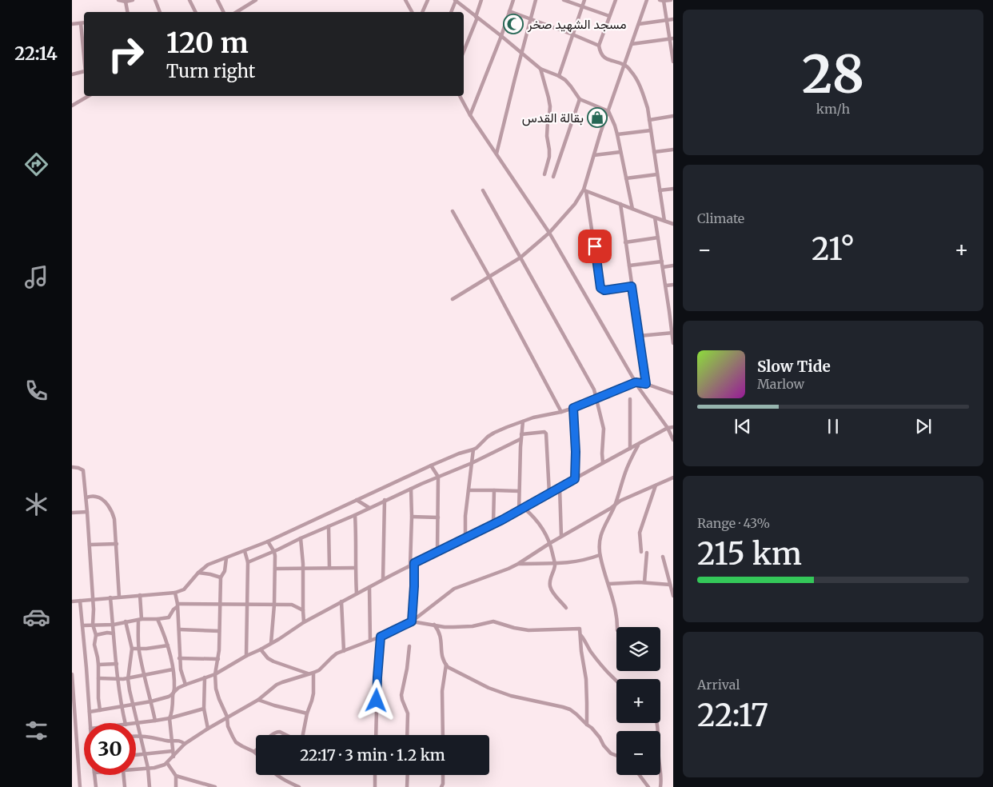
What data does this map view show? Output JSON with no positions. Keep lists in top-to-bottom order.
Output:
{
  "places": {
    "mosque": ["مسجد الشهيد صخر"],
    "shop": ["بقالة القدس"]
  },
  "page": {
    "tabs": "22:14",
    "tile": [
      ["28", "km/h"],
      "Climate",
      ["Range · 43%", "215 km"],
      ["Arrival", "22:17"]
    ],
    "turn": ["120 m", "Turn right"],
    "heat": ["−", "21°", "+"],
    "song": ["Slow Tide", "Marlow"],
    "map_buttons": ["+", "−"],
    "limit": "30",
    "trip": "22:17 · 3 min · 1.2 km"
  }
}
